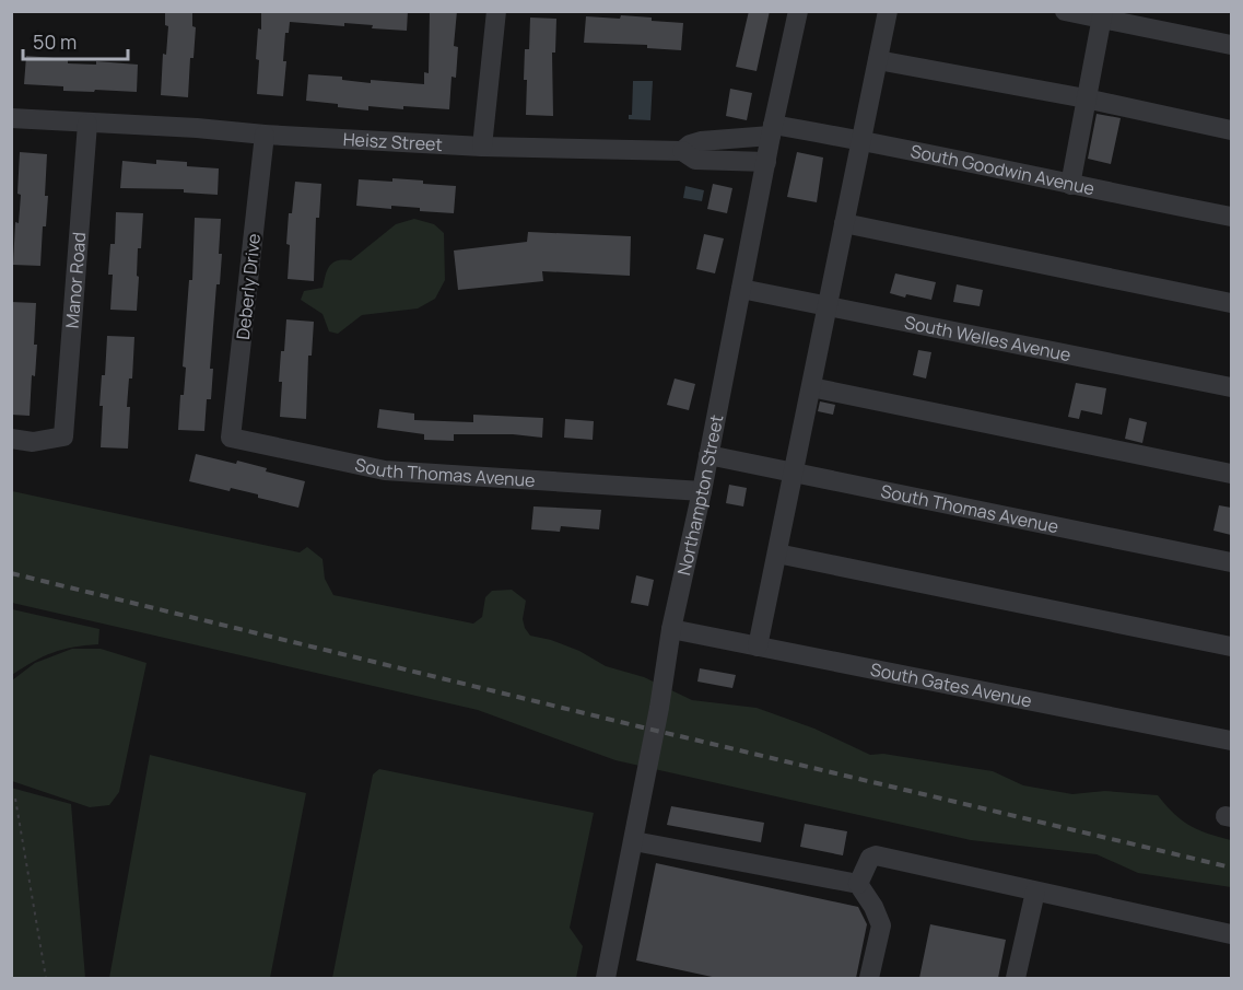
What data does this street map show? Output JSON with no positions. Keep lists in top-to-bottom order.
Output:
{
  "streets": {
    "street": [
      "Heisz Street",
      "South Goodwin Avenue",
      "Manor Road",
      "Deberly Drive",
      "South Welles Avenue",
      "South Thomas Avenue",
      "Northampton Street",
      "South Gates Avenue"
    ]
  },
  "crossings": [
    ["Heisz Street", "South Goodwin Avenue"],
    ["Heisz Street", "Manor Road"],
    ["Heisz Street", "Deberly Drive"],
    ["Heisz Street", "Northampton Street"],
    ["South Goodwin Avenue", "Northampton Street"],
    ["Deberly Drive", "South Thomas Avenue"],
    ["South Welles Avenue", "Northampton Street"],
    ["South Thomas Avenue", "Northampton Street"],
    ["Northampton Street", "South Gates Avenue"]
  ],
  "scale_bar": "50 m"
}
